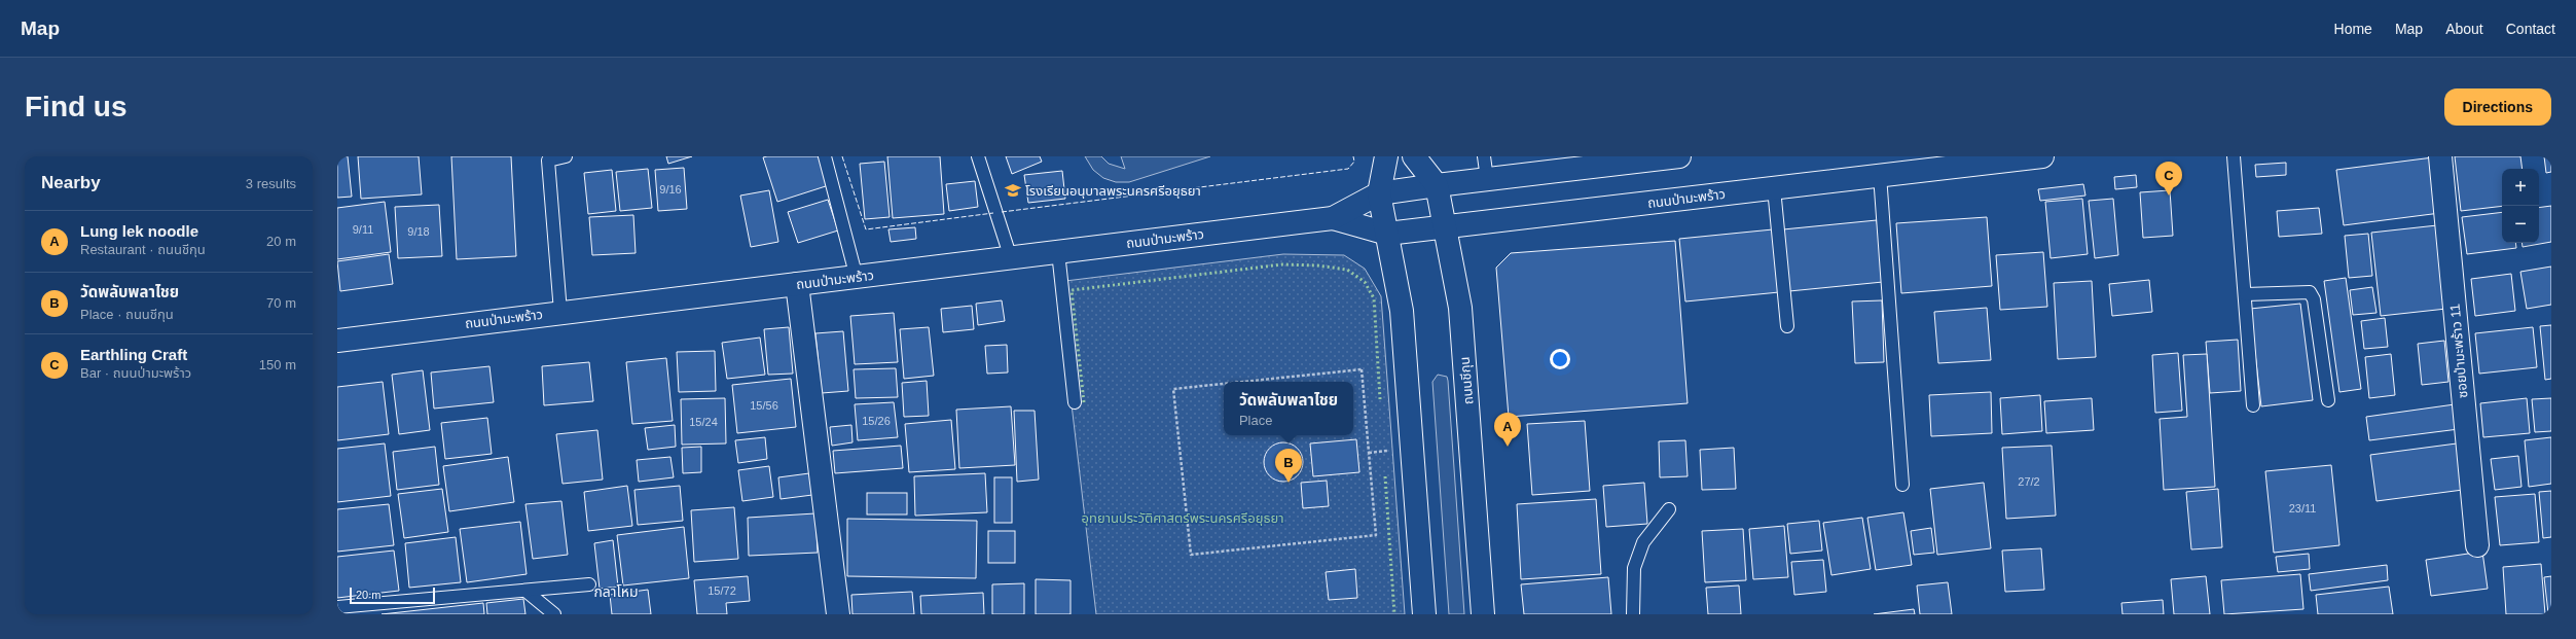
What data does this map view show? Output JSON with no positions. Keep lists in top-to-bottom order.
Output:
{
  "streets": {
    "street": ["ถนนป่ามะพร้าว", "ซอยป่ามะพร้าว 11", "ถนนชีกุน"]
  },
  "crossings": [
    ["ถนนป่ามะพร้าว", "ถนนชีกุน"]
  ],
  "districts": ["กลาโหม"],
  "parks": ["อุทยานประวัติศาสตร์พระนครศรีอยุธยา"],
  "places": {
    "school or university": ["โรงเรียนอนุบาลพระนครศรีอยุธยา"]
  },
  "house_numbers": [
    "9/16",
    "9/11",
    "9/18",
    "15/56",
    "15/26",
    "15/24",
    "27/2",
    "23/11",
    "15/72"
  ],
  "scale_bar": "20 m",
  "page": {
    "header": "Map",
    "nav": [
      "Home",
      "Map",
      "About",
      "Contact"
    ],
    "buttons": "Directions",
    "title": "Find us",
    "heading": ["Nearby", "3 results"],
    "pins": ["C", "A", "B"],
    "map_buttons": ["+", "−"],
    "list": [
      {
        "mark": "A",
        "name": "Lung lek noodle",
        "note": "Restaurant · ถนนชีกุน",
        "value": "20 m"
      },
      {
        "mark": "B",
        "name": "วัดพลับพลาไชย",
        "note": "Place · ถนนชีกุน",
        "value": "70 m"
      },
      {
        "mark": "C",
        "name": "Earthling Craft",
        "note": "Bar · ถนนป่ามะพร้าว",
        "value": "150 m"
      }
    ],
    "popup": ["วัดพลับพลาไชย", "Place"],
    "scale": "20 m"
  }
}
